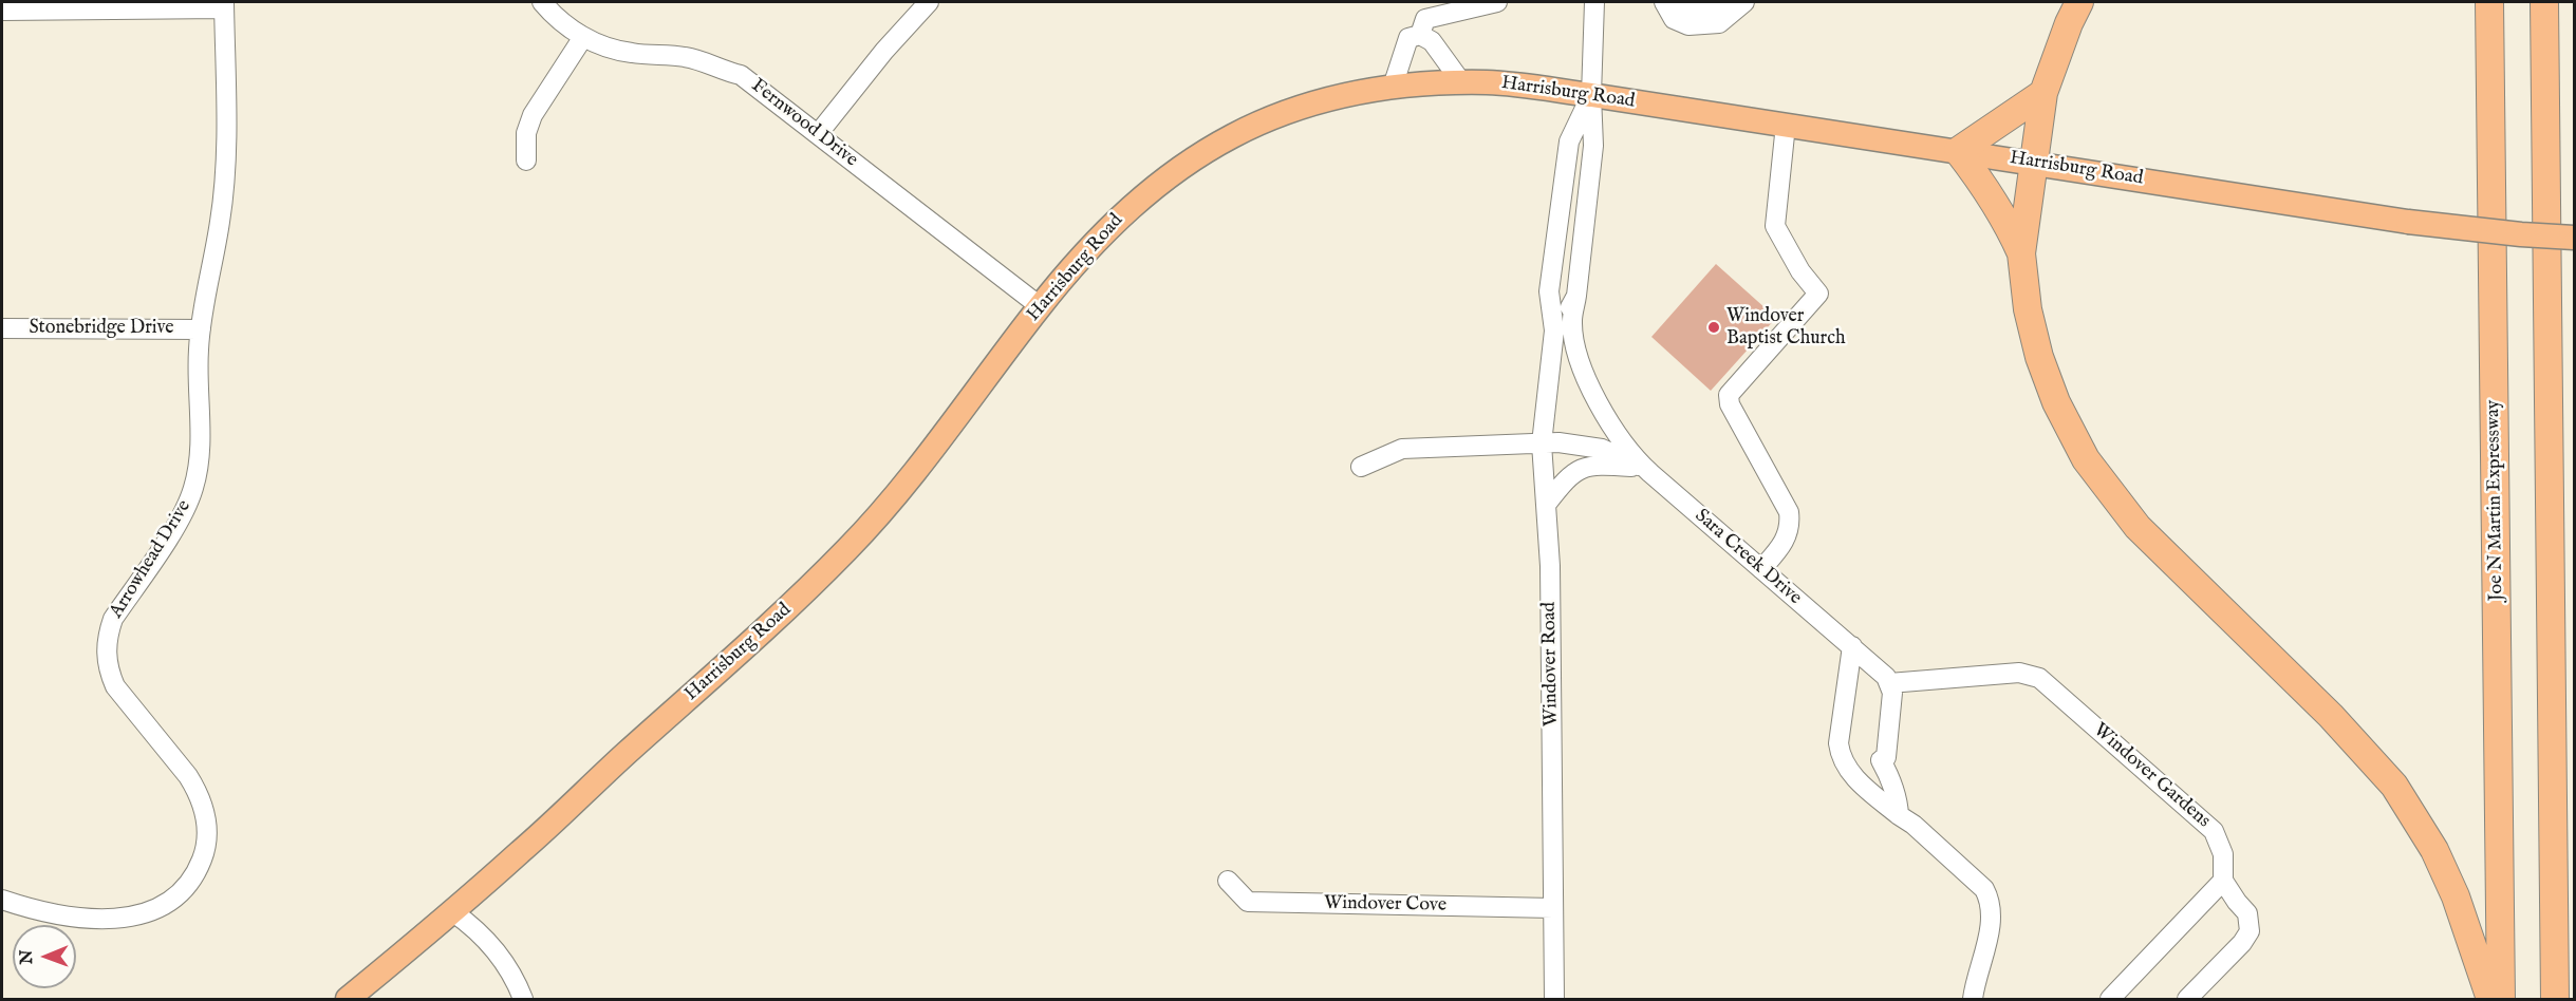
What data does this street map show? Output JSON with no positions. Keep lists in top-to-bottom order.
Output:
{
  "streets": {
    "highway": ["Joe N Martin Expressway"],
    "main road": ["Harrisburg Road"],
    "street": [
      "Fernwood Drive",
      "Stonebridge Drive",
      "Sara Creek Drive",
      "Arrowhead Drive",
      "Windover Road",
      "Windover Gardens",
      "Windover Cove"
    ]
  },
  "crossings": [
    ["Harrisburg Road", "Fernwood Drive"],
    ["Harrisburg Road", "Windover Road"],
    ["Stonebridge Drive", "Arrowhead Drive"],
    ["Sara Creek Drive", "Windover Road"],
    ["Windover Road", "Windover Cove"]
  ],
  "places": ["Windover Baptist Church"],
  "north": "left"
}
